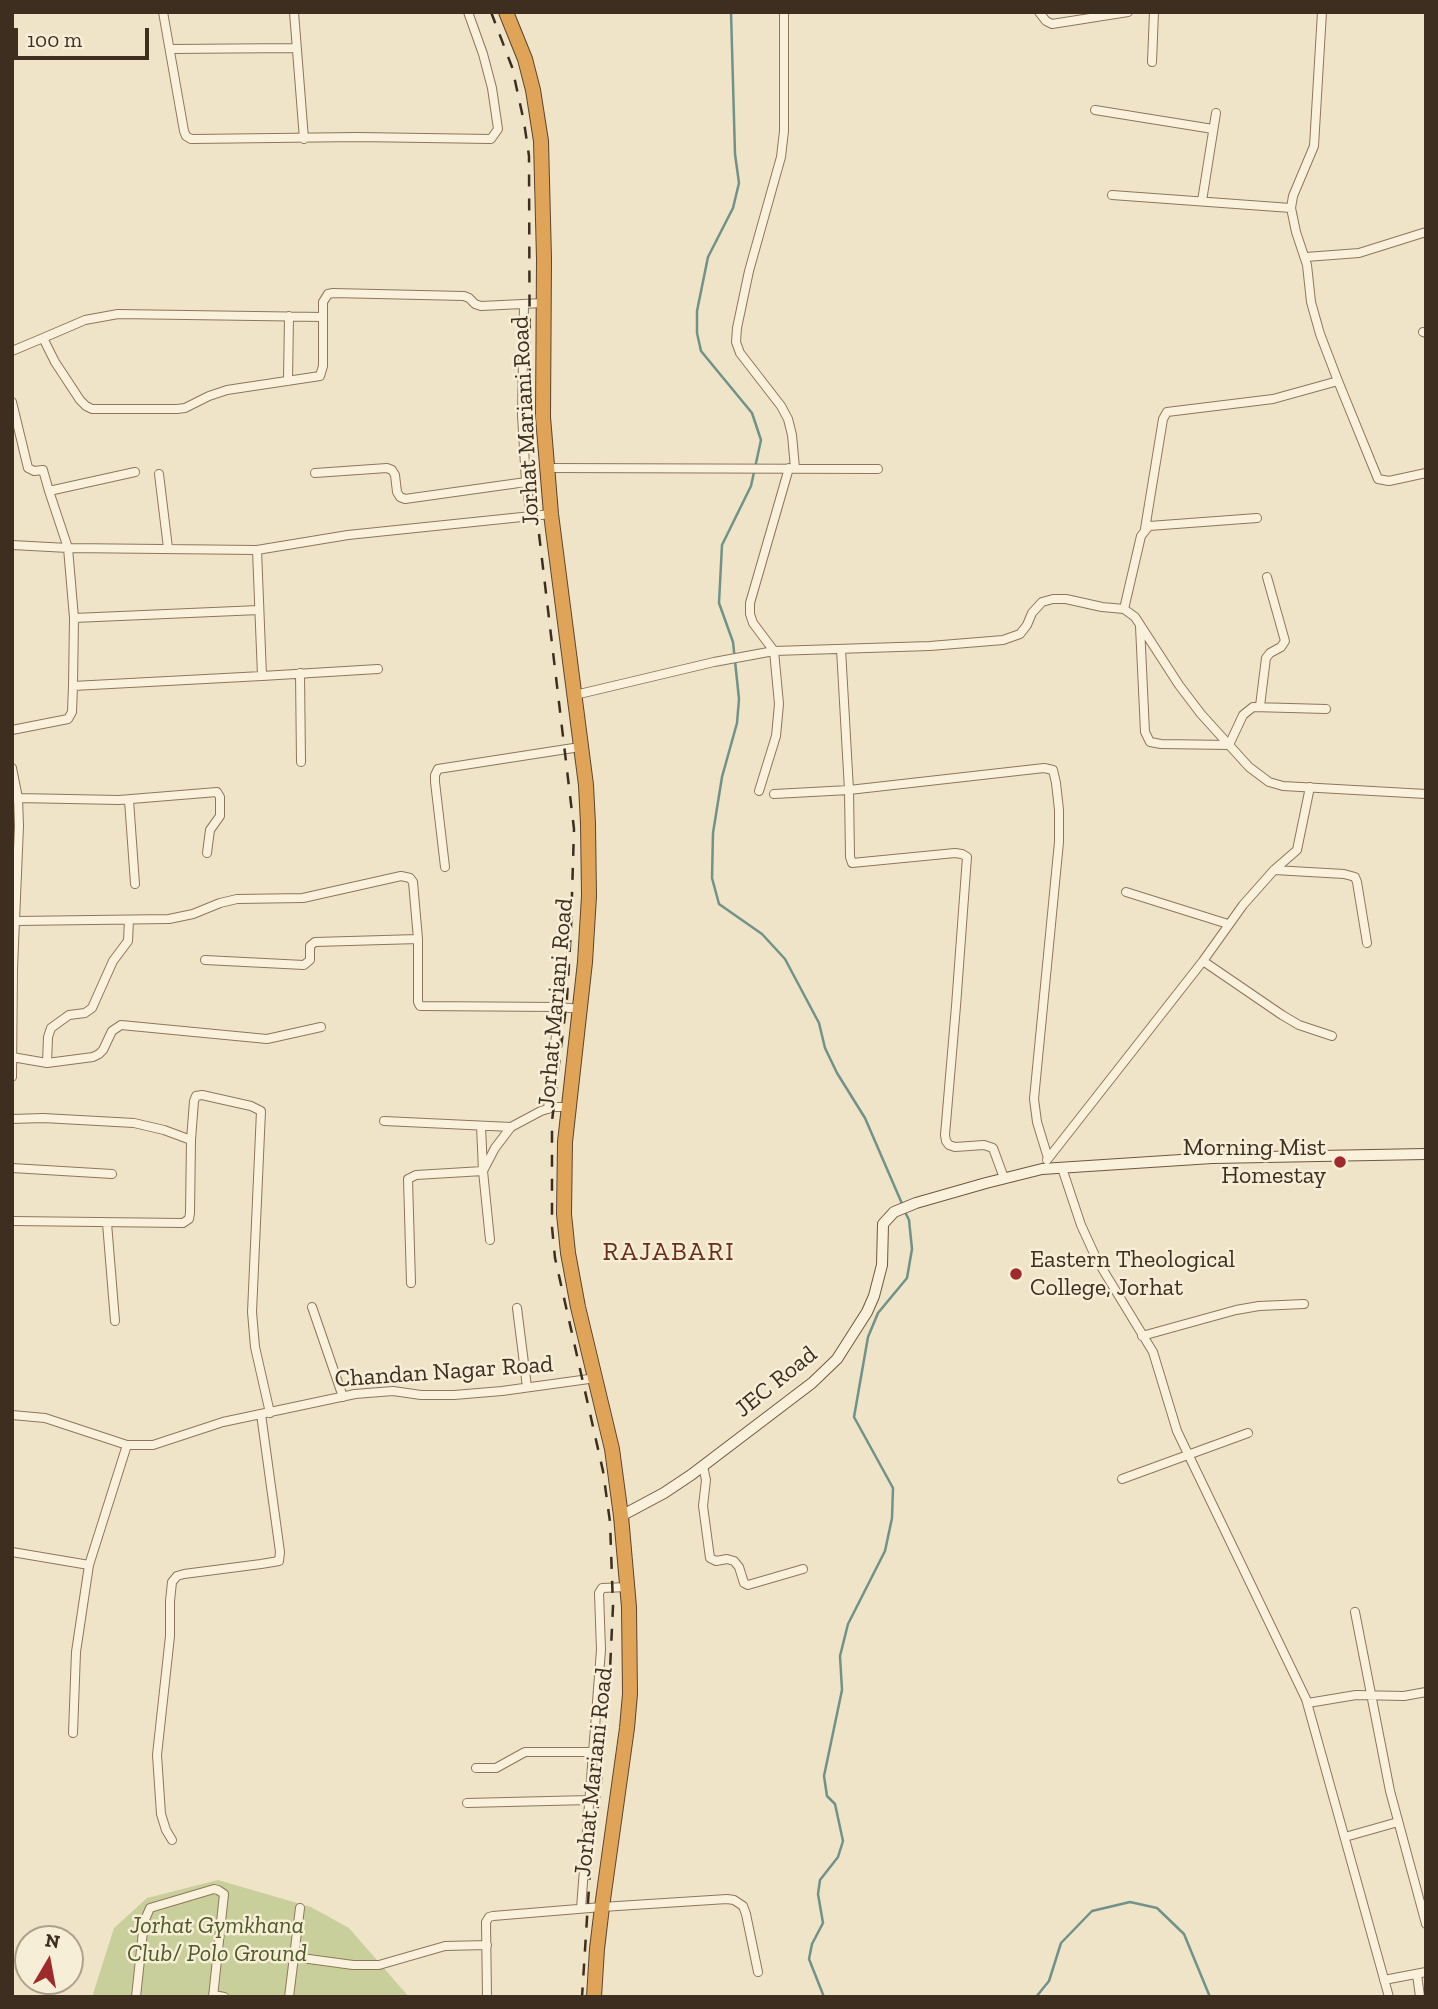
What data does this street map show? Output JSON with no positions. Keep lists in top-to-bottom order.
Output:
{
  "streets": {
    "highway": ["Jorhat Mariani Road"],
    "street": ["Chandan Nagar Road", "JEC Road"]
  },
  "crossings": [
    ["Jorhat Mariani Road", "Chandan Nagar Road"],
    ["Jorhat Mariani Road", "JEC Road"]
  ],
  "districts": ["RAJABARI"],
  "parks": ["Jorhat Gymkhana Club/ Polo Ground"],
  "places": ["Morning Mist Homestay", "Eastern Theological College, Jorhat"],
  "scale_bar": "100 m",
  "north": "top"
}
